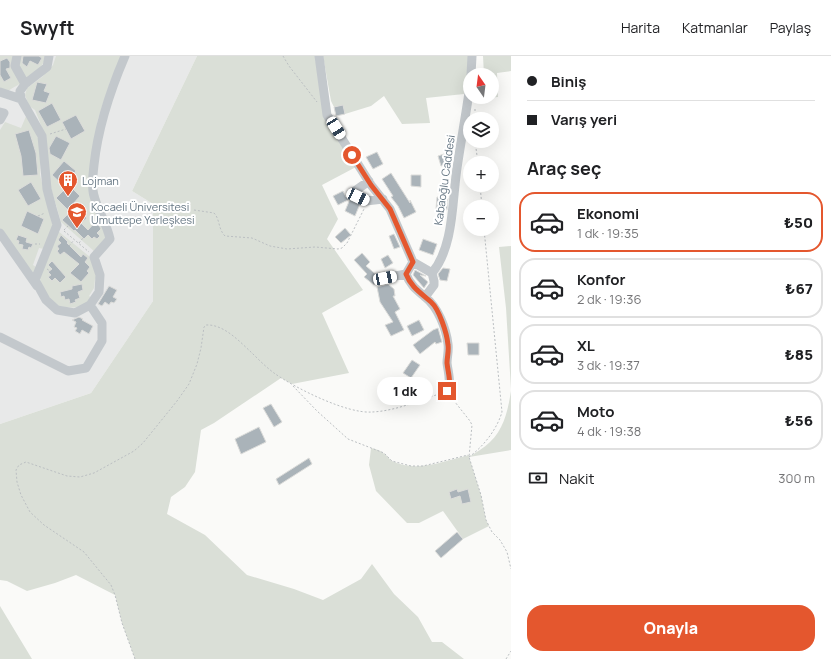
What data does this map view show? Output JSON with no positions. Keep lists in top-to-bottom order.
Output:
{
  "streets": {
    "street": ["Kabaoğlu Caddesi"]
  },
  "places": {
    "building": ["Lojman"],
    "school or university": ["Kocaeli Üniversitesi Umuttepe Yerleşkesi"]
  },
  "north": "top",
  "page": {
    "header": "Swyft",
    "nav": ["Harita", "Katmanlar", "Paylaş"],
    "banner": ["Biniş", "Varış yeri"],
    "map_buttons": ["+", "−"],
    "heading": "Araç seç",
    "list": [
      {
        "name": "Ekonomi",
        "note": "1 dk · 19:35",
        "value": "₺50"
      },
      {
        "name": "Konfor",
        "note": "2 dk · 19:36",
        "value": "₺67"
      },
      {
        "name": "XL",
        "note": "3 dk · 19:37",
        "value": "₺85"
      },
      {
        "name": "Moto",
        "note": "4 dk · 19:38",
        "value": "₺56"
      }
    ],
    "bubble": "1 dk",
    "pay": ["Nakit", "300 m"],
    "buttons": "Onayla"
  }
}
